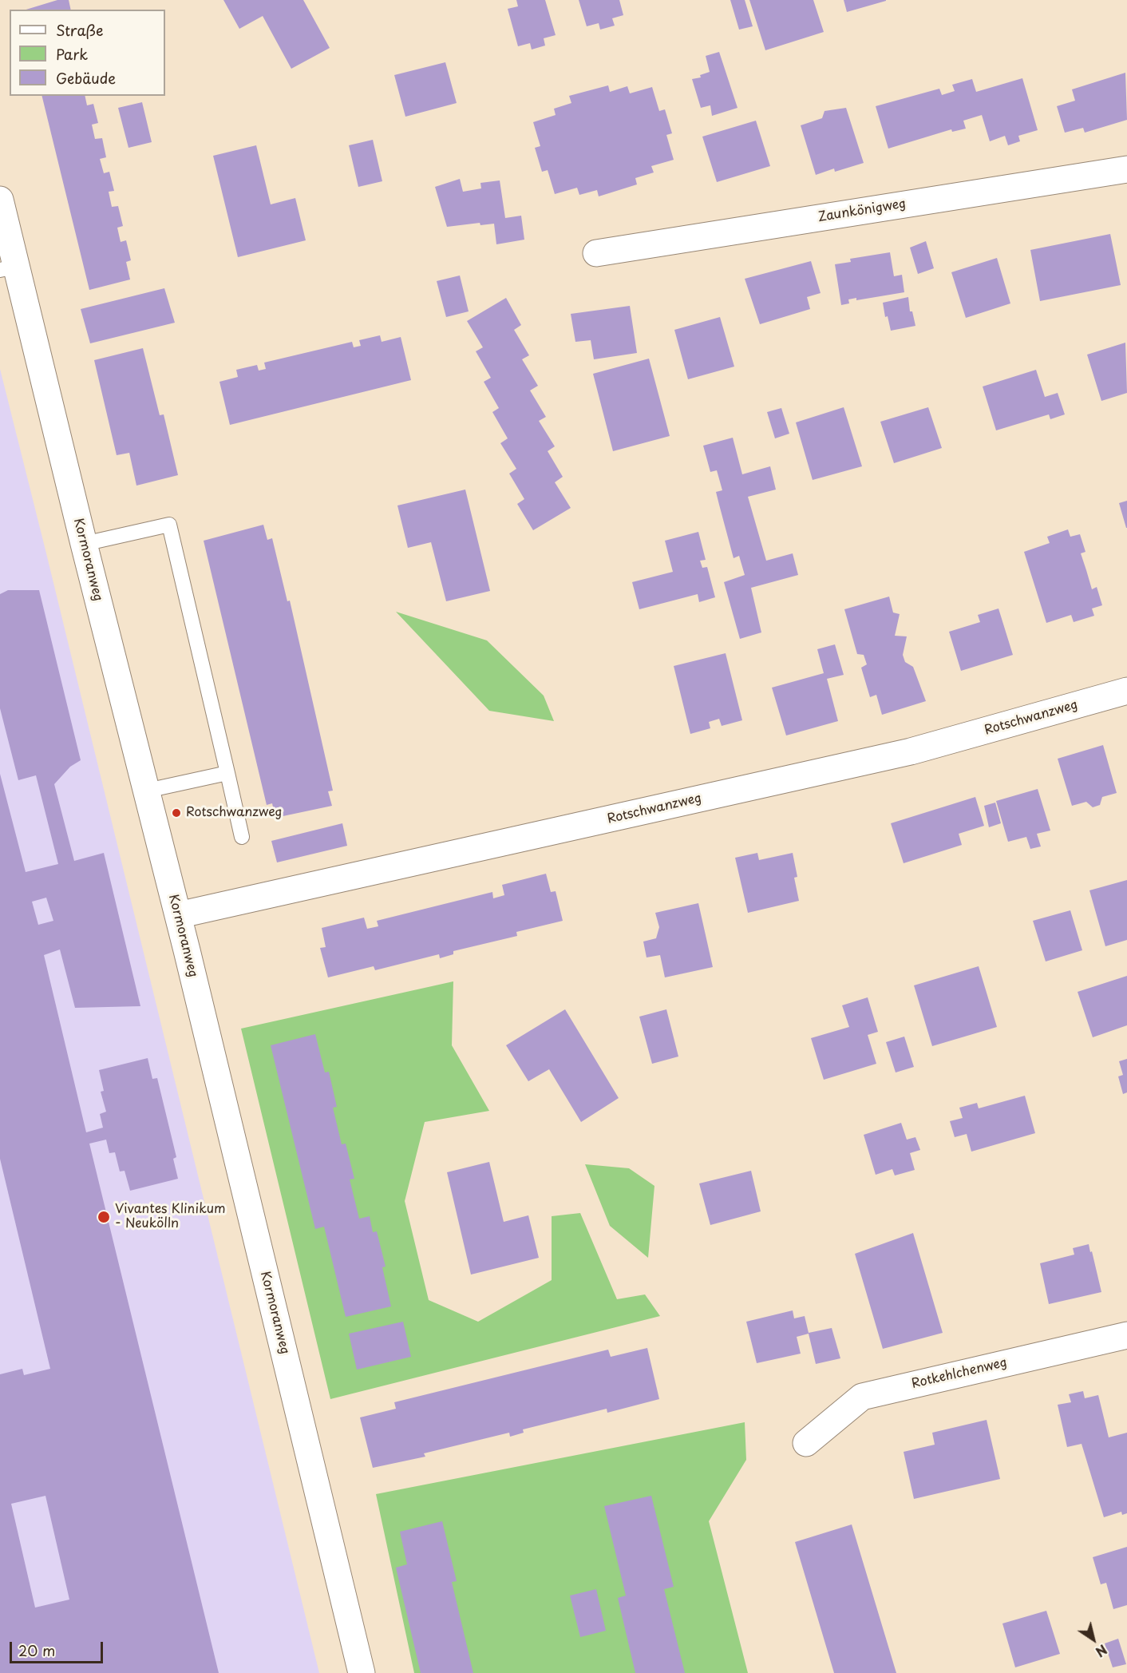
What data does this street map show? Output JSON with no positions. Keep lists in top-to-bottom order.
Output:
{
  "streets": {
    "street": [
      "Zaunkönigweg",
      "Kormoranweg",
      "Rotschwanzweg",
      "Rotkehlchenweg"
    ]
  },
  "crossings": [
    ["Kormoranweg", "Rotschwanzweg"]
  ],
  "places": ["Rotschwanzweg", "Vivantes Klinikum - Neukölln"],
  "legend": ["Straße", "Park", "Gebäude"],
  "scale_bar": "20 m",
  "north": "bottom right"
}
